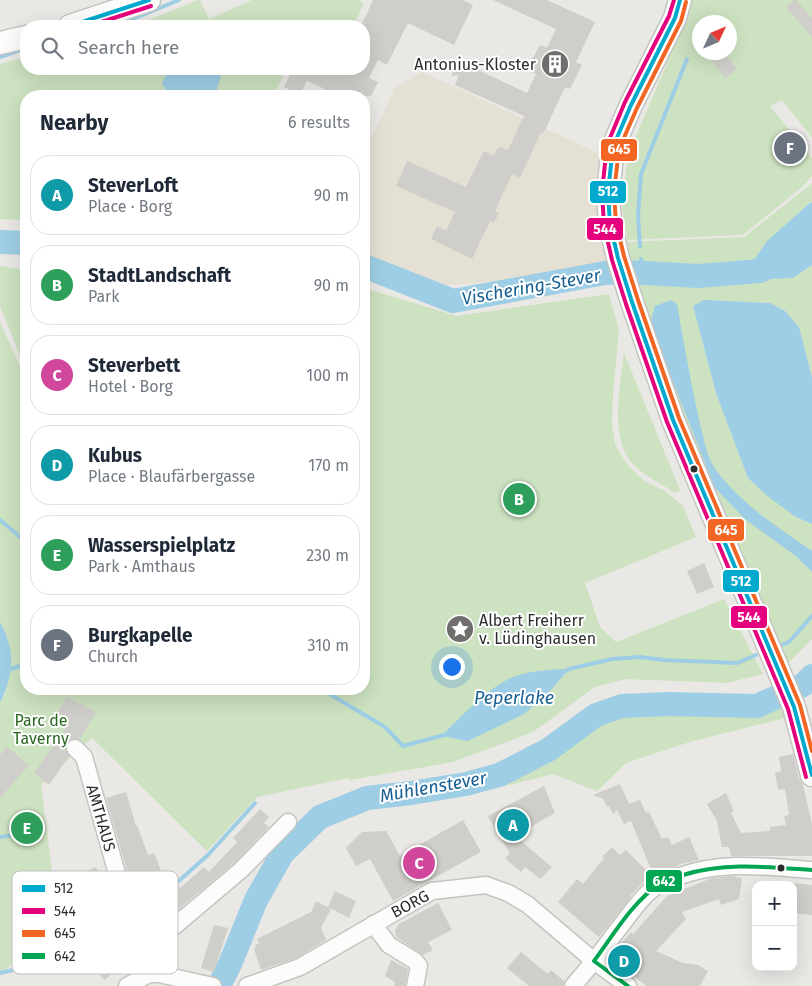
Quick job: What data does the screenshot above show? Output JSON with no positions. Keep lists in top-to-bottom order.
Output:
{
  "streets": {
    "street": ["AMTHAUS", "BORG"]
  },
  "water": ["Vischering-Stever", "Peperlake", "Mühlenstever"],
  "parks": ["Parc de Taverny"],
  "places": {
    "building": ["Antonius-Kloster"],
    "place": ["Albert Freiherr v. Lüdinghausen"]
  },
  "lines": [
    "transit line 512",
    "transit line 544",
    "transit line 645",
    "transit line 642"
  ],
  "legend": [
    "512",
    "544",
    "645",
    "642"
  ],
  "north": "top right",
  "page": {
    "search": "Search here",
    "heading": ["Nearby", "6 results"],
    "pins": [
      "F",
      "B",
      "A",
      "E",
      "C",
      "D"
    ],
    "list": [
      {
        "mark": "A",
        "name": "SteverLoft",
        "note": "Place · Borg",
        "value": "90 m"
      },
      {
        "mark": "B",
        "name": "StadtLandschaft",
        "note": "Park",
        "value": "90 m"
      },
      {
        "mark": "C",
        "name": "Steverbett",
        "note": "Hotel · Borg",
        "value": "100 m"
      },
      {
        "mark": "D",
        "name": "Kubus",
        "note": "Place · Blaufärbergasse",
        "value": "170 m"
      },
      {
        "mark": "E",
        "name": "Wasserspielplatz",
        "note": "Park · Amthaus",
        "value": "230 m"
      },
      {
        "mark": "F",
        "name": "Burgkapelle",
        "note": "Church",
        "value": "310 m"
      }
    ],
    "map_buttons": ["+", "−"]
  }
}
